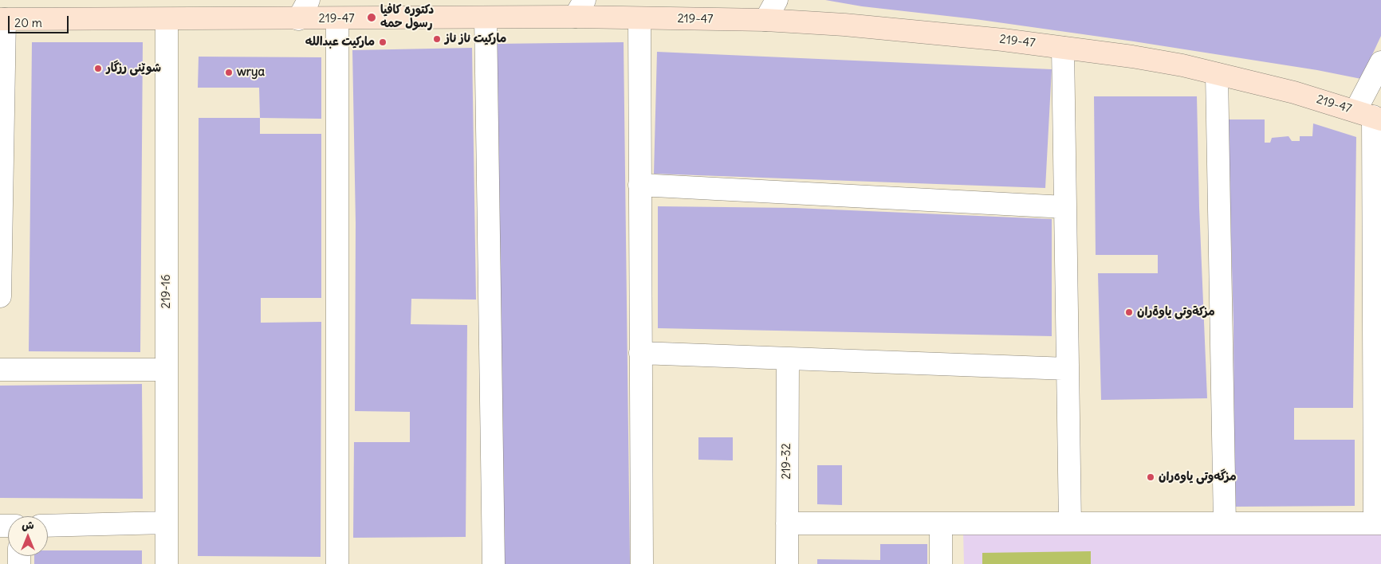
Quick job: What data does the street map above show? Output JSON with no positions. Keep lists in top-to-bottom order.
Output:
{
  "streets": {
    "street": ["219-47", "219-16", "219-32"]
  },
  "crossings": [
    ["219-47", "219-16"]
  ],
  "places": [
    "دکتورە کافیا رسول حمە",
    "ماركيت ناز ناز",
    "ماركيت عبدالله",
    "شوێنی رزگار",
    "wrya",
    "مزكةوتى ياوةران",
    "مزگەوتی یاوەران"
  ],
  "scale_bar": "20 m",
  "north": "top"
}
